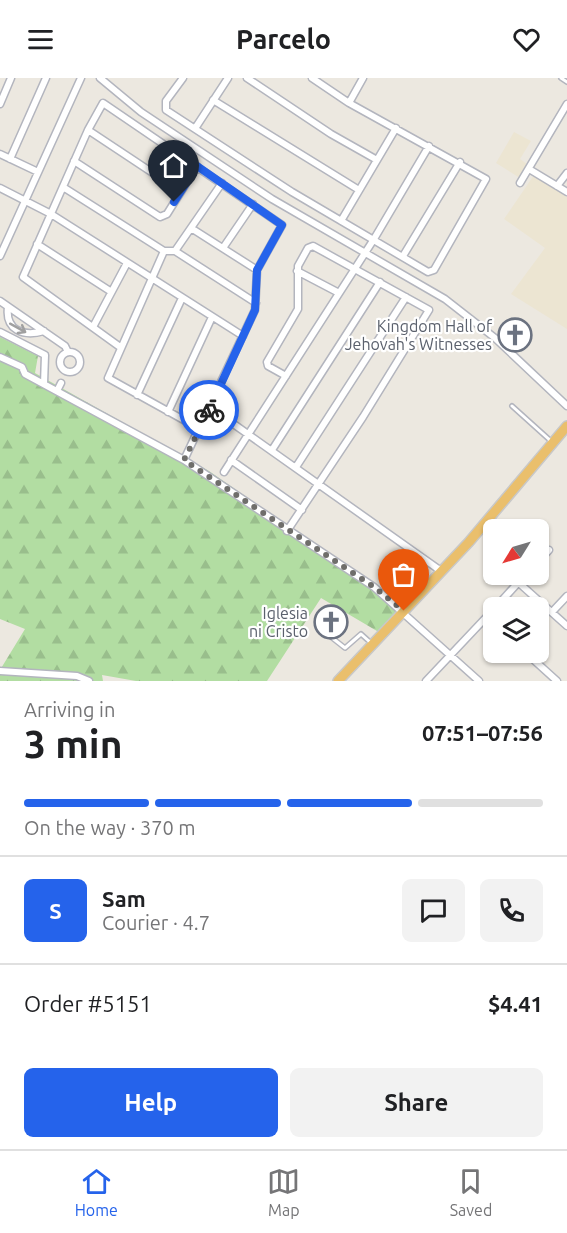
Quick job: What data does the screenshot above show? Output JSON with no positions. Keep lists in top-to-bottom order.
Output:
{
  "places": {
    "church": ["Kingdom Hall of Jehovah's Witnesses", "Iglesia ni Cristo"]
  },
  "north": "bottom left",
  "page": {
    "header": "Parcelo",
    "heading": ["3 min", "Arriving in", "07:51–07:56"],
    "panel": [
      "Sam",
      "Courier · 4.7",
      "Order #5151",
      "$4.41"
    ],
    "bar": "On the way · 370 m",
    "round": "S",
    "buttons": ["Help", "Share"],
    "tabs": ["Home", "Map", "Saved"]
  }
}
